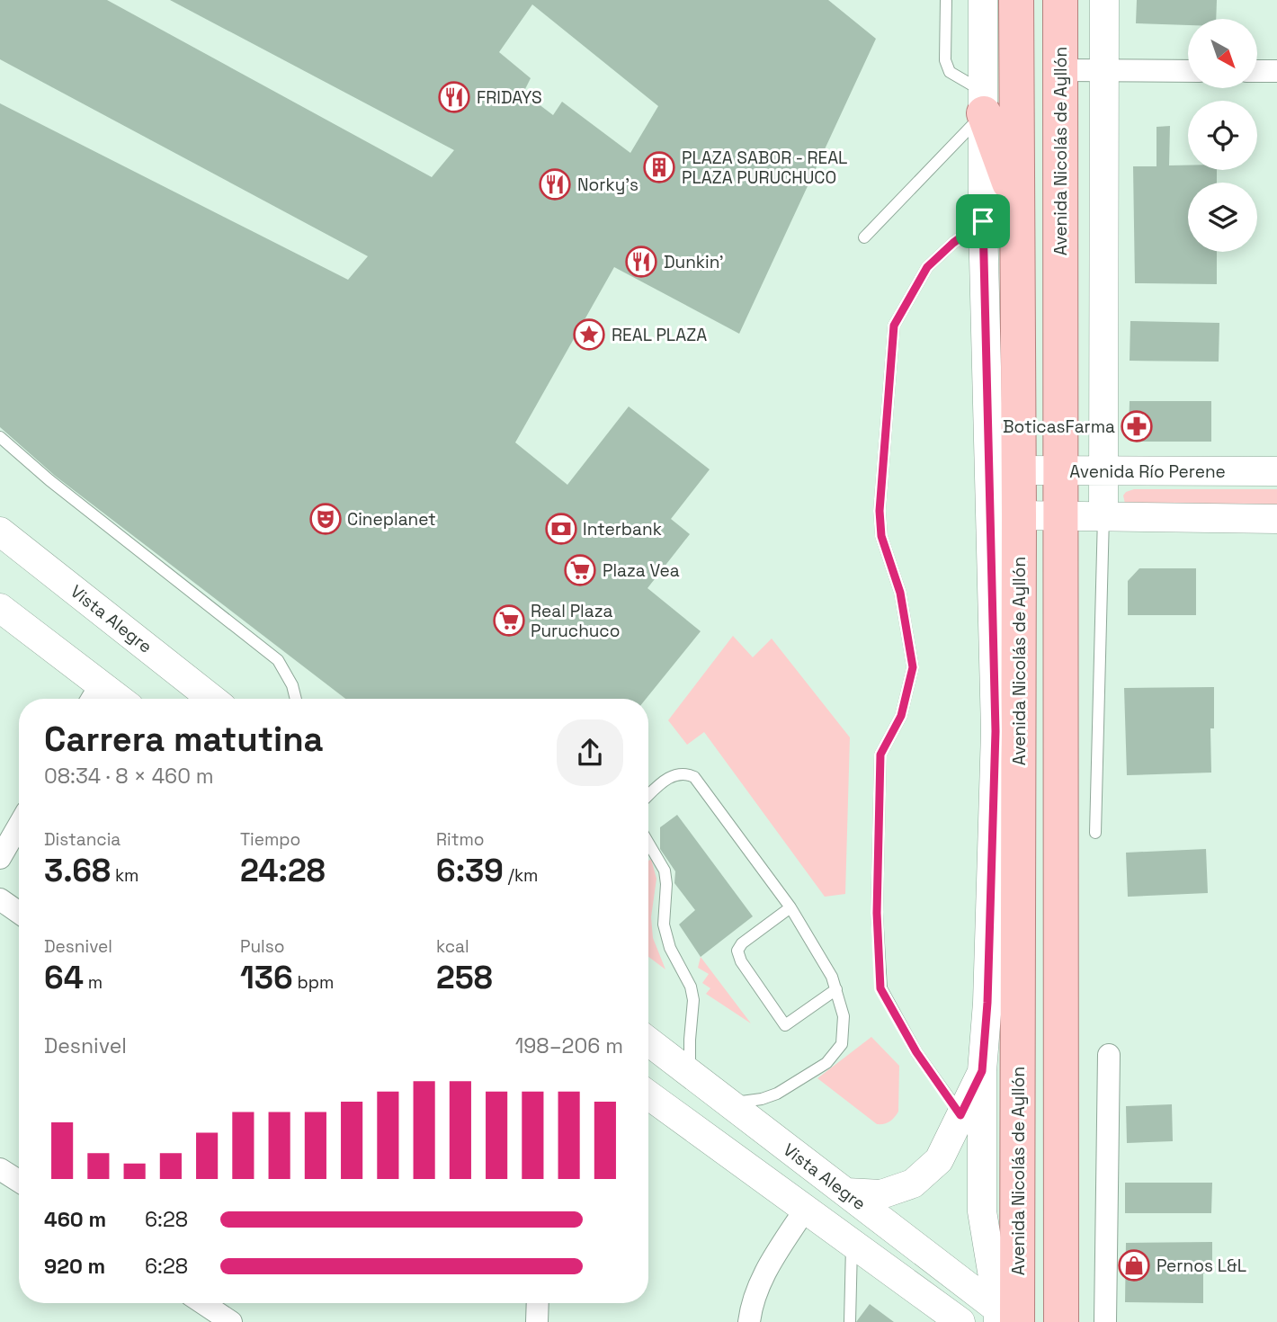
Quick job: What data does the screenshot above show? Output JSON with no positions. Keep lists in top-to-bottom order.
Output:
{
  "streets": {
    "main road": ["Avenida Nicolás de Ayllón"],
    "street": ["Avenida Río Perene", "Vista Alegre"]
  },
  "crossings": [
    ["Avenida Nicolás de Ayllón", "Avenida Río Perene"],
    ["Avenida Nicolás de Ayllón", "Vista Alegre"]
  ],
  "places": {
    "restaurant": ["FRIDAYS", "Norky's", "Dunkin'"],
    "building": ["PLAZA SABOR - REAL PLAZA PURUCHUCO"],
    "place": ["REAL PLAZA"],
    "pharmacy": ["BoticasFarma"],
    "theatre": ["Cineplanet"],
    "bank": ["Interbank"],
    "supermarket": ["Plaza Vea", "Real Plaza Puruchuco"],
    "shop": ["Pernos L&L"]
  },
  "north": "bottom right",
  "page": {
    "heading": ["Carrera matutina", "08:34 · 8 × 460 m"],
    "stats": [
      ["Distancia", "3.68 km"],
      ["Tiempo", "24:28"],
      ["Ritmo", "6:39 /km"],
      ["Desnivel", "64 m"],
      ["Pulso", "136 bpm"],
      ["kcal", "258"]
    ],
    "chart": ["Desnivel", "198–206 m"],
    "list": [
      {
        "name": "460 m",
        "note": "6:28"
      },
      {
        "name": "920 m",
        "note": "6:28"
      }
    ]
  }
}
